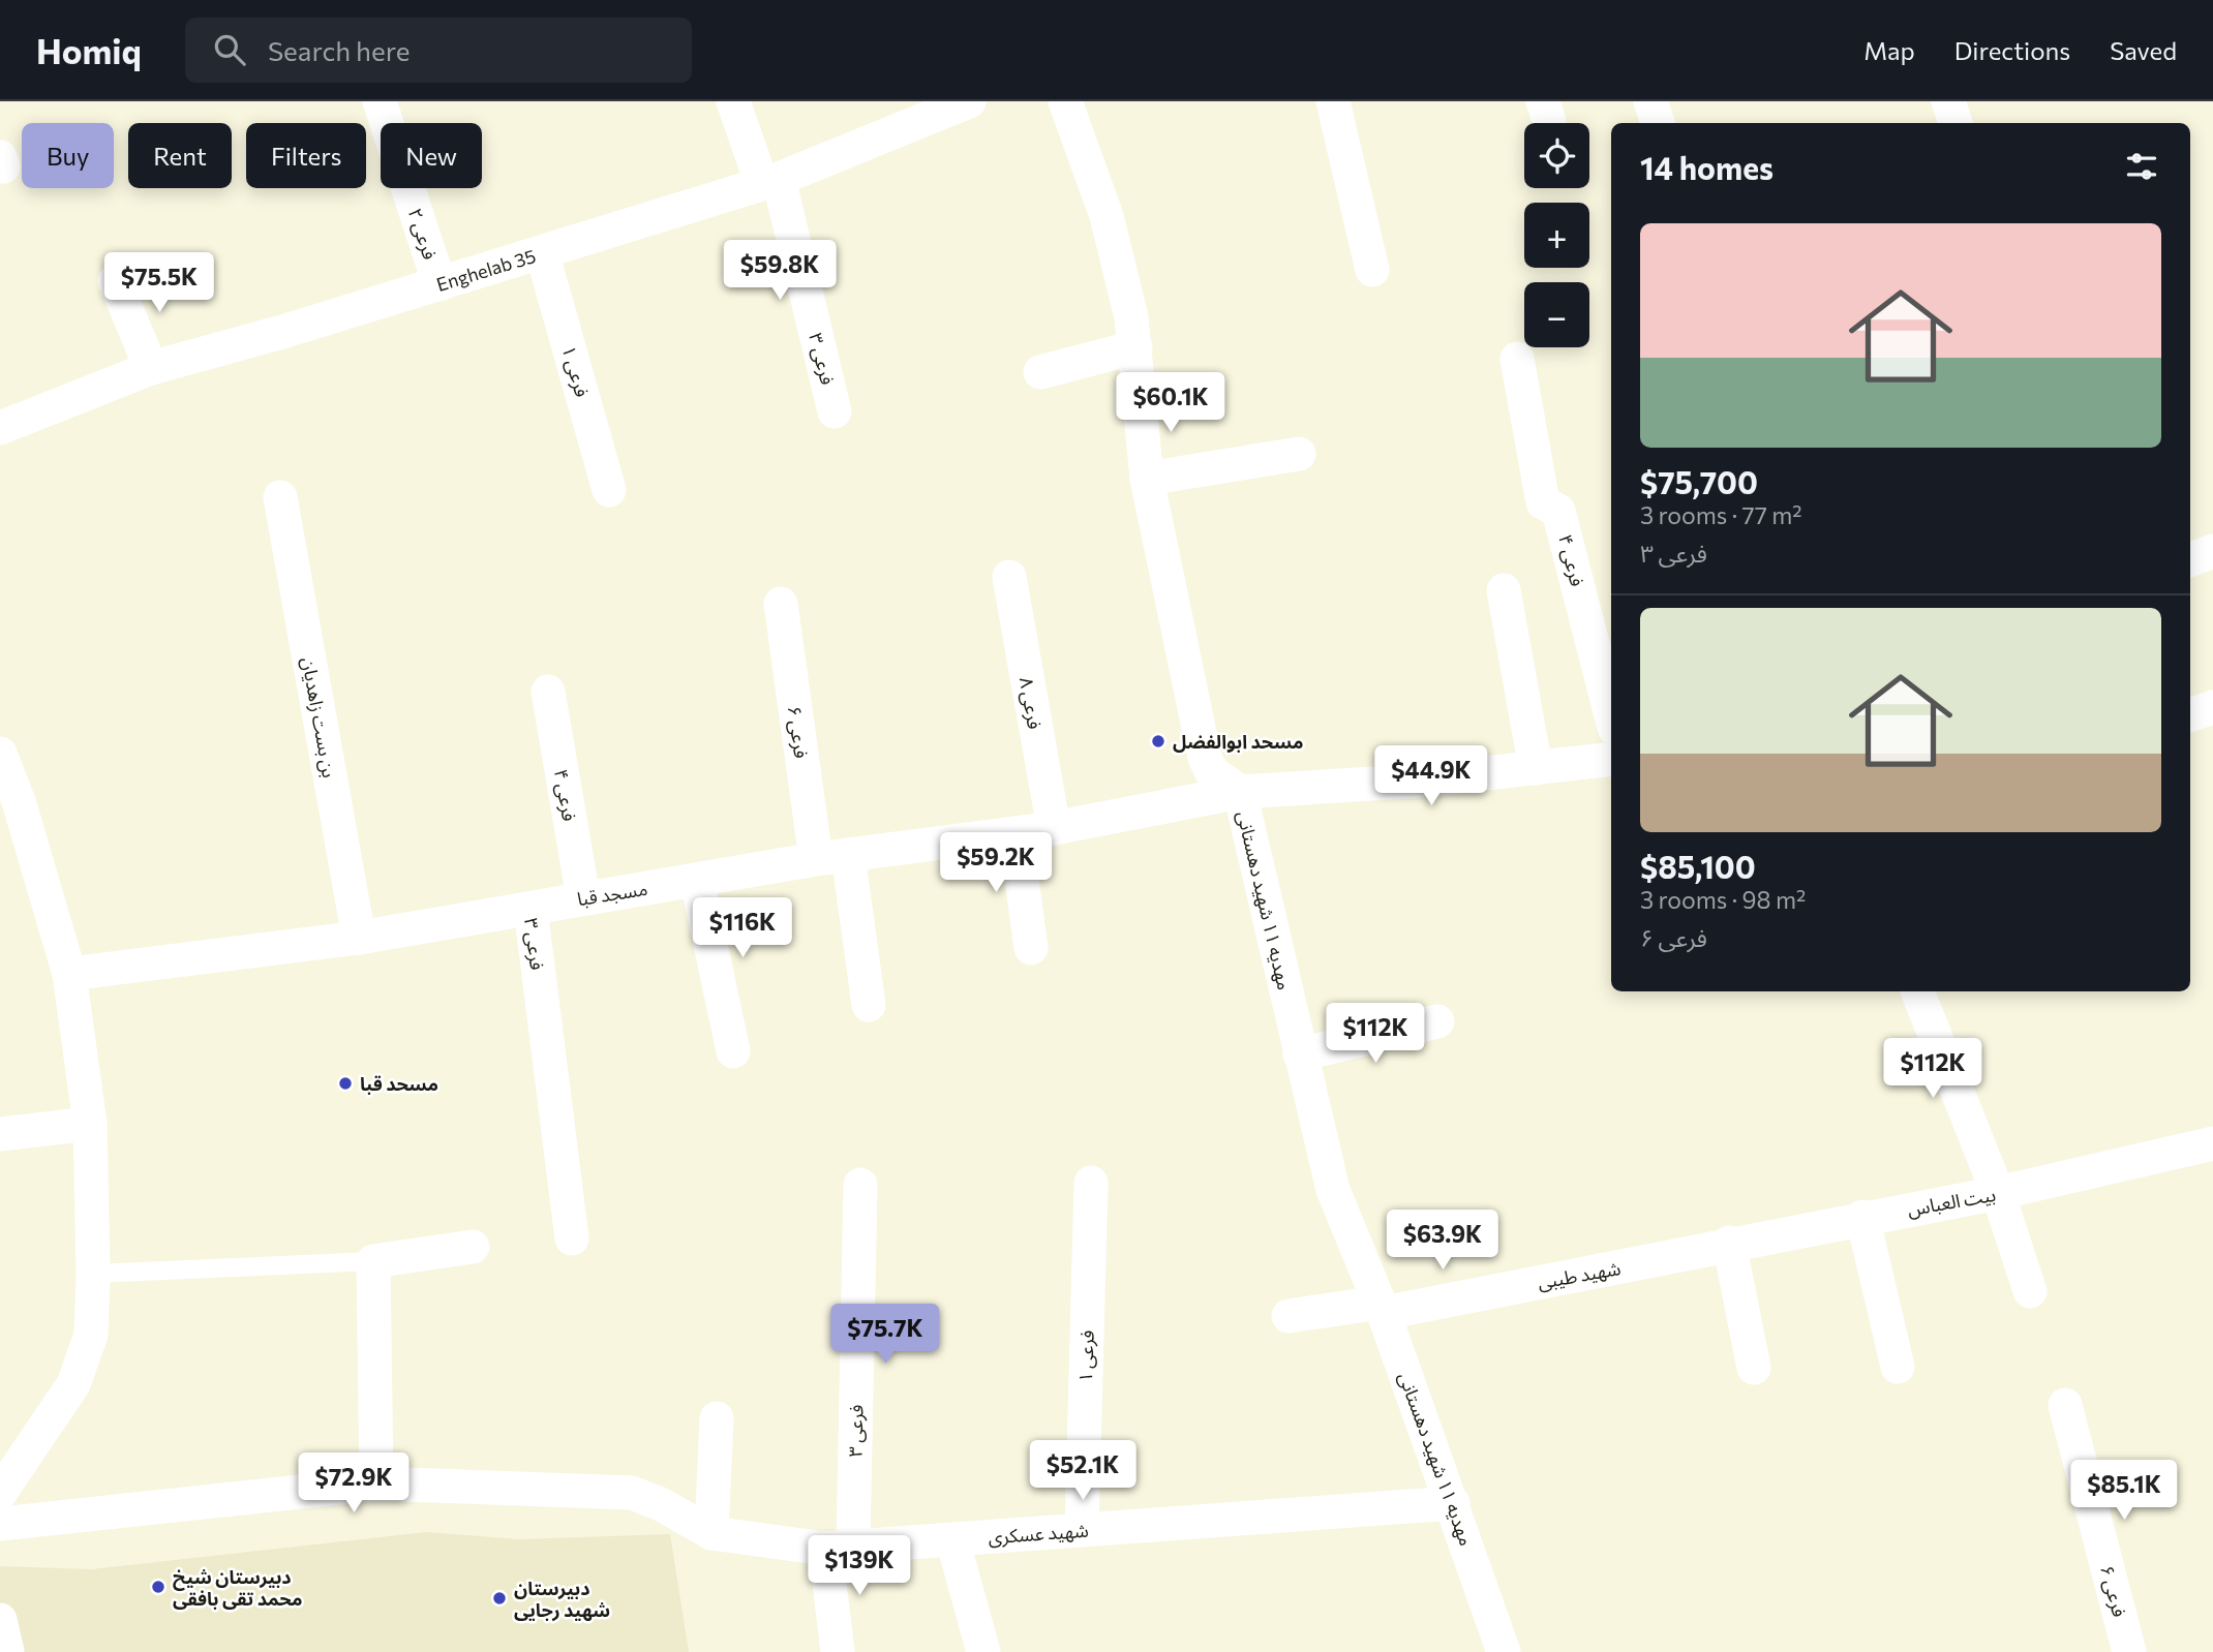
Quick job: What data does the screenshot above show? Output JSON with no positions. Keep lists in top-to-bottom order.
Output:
{
  "streets": {
    "street": [
      "فرعی ۲",
      "Enghelab 35",
      "فرعی ۳",
      "فرعی ۱",
      "فرعی ۴",
      "فرعی ۸",
      "بن بست زاهدیان",
      "فرعی ۶",
      "مسجد قبا",
      "مهدیه ۱۱ شهید دهستانی",
      "بیت العباس",
      "شهید طیبی",
      "شهید عسکری"
    ]
  },
  "crossings": [
    ["فرعی ۲", "Enghelab 35"],
    ["Enghelab 35", "فرعی ۳"],
    ["Enghelab 35", "فرعی ۱"],
    ["فرعی ۳", "مسجد قبا"],
    ["فرعی ۳", "شهید عسکری"],
    ["فرعی ۱", "شهید عسکری"],
    ["فرعی ۴", "مسجد قبا"],
    ["فرعی ۸", "مسجد قبا"],
    ["بن بست زاهدیان", "مسجد قبا"],
    ["فرعی ۶", "مسجد قبا"],
    ["مسجد قبا", "مهدیه ۱۱ شهید دهستانی"],
    ["مهدیه ۱۱ شهید دهستانی", "شهید طیبی"],
    ["مهدیه ۱۱ شهید دهستانی", "شهید عسکری"],
    ["بیت العباس", "شهید طیبی"]
  ],
  "places": [
    "مسحد ابوالفضل",
    "مسحد قبا",
    "دبیرستان شیخ محمد تقی بافقی",
    "دبیرستان شهید رجایی"
  ],
  "page": {
    "header": "Homiq",
    "search": "Search here",
    "nav": ["Map", "Directions", "Saved"],
    "map_buttons": ["+", "−"],
    "chip": [
      "Buy",
      "Rent",
      "Filters",
      "New"
    ],
    "heading": "14 homes",
    "list": [
      {
        "name": "$75,700",
        "note": "3 rooms · 77 m² · فرعی ۳"
      },
      {
        "name": "$85,100",
        "note": "3 rooms · 98 m² · فرعی ۶"
      }
    ],
    "price": [
      "$59.8K",
      "$75.5K",
      "$60.1K",
      "$44.9K",
      "$59.2K",
      "$116K",
      "$112K",
      "$112K",
      "$63.9K",
      "$75.7K",
      "$52.1K",
      "$72.9K",
      "$85.1K",
      "$139K"
    ]
  }
}
